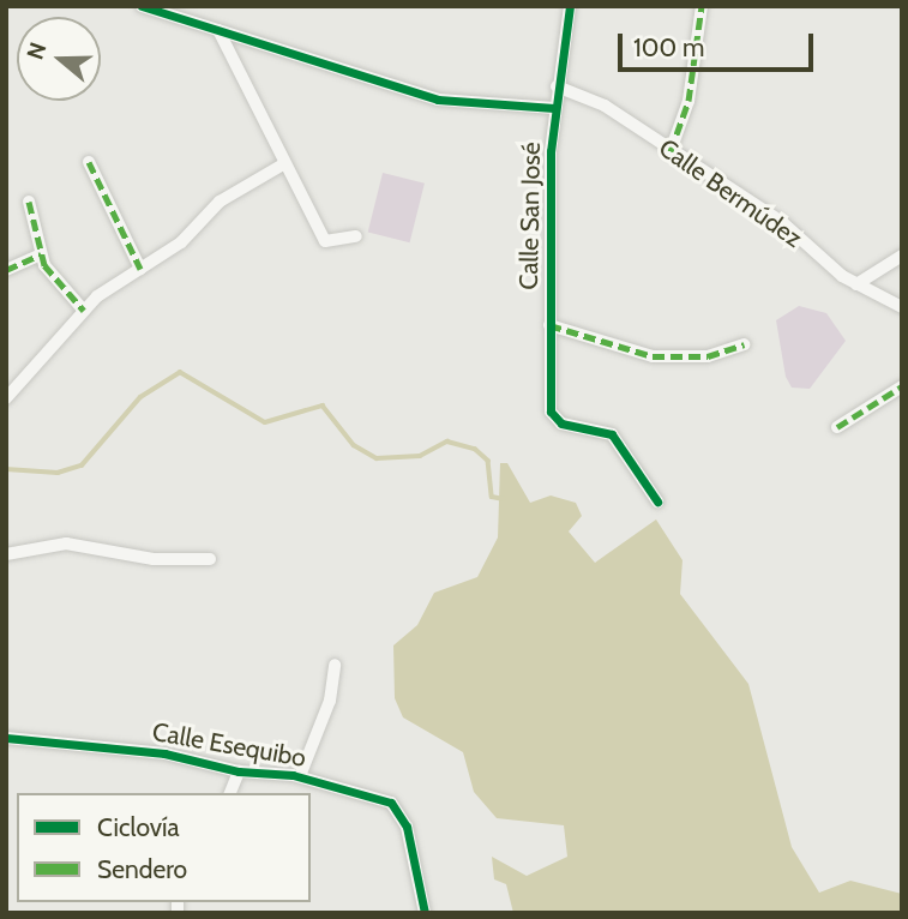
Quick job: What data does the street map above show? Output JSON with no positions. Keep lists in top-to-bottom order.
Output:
{
  "streets": {
    "street": ["Calle Bermúdez", "Calle San José", "Calle Esequibo"]
  },
  "crossings": [
    ["Calle Bermúdez", "Calle San José"]
  ],
  "legend": ["Ciclovía", "Sendero"],
  "scale_bar": "100 m",
  "north": "left"
}
